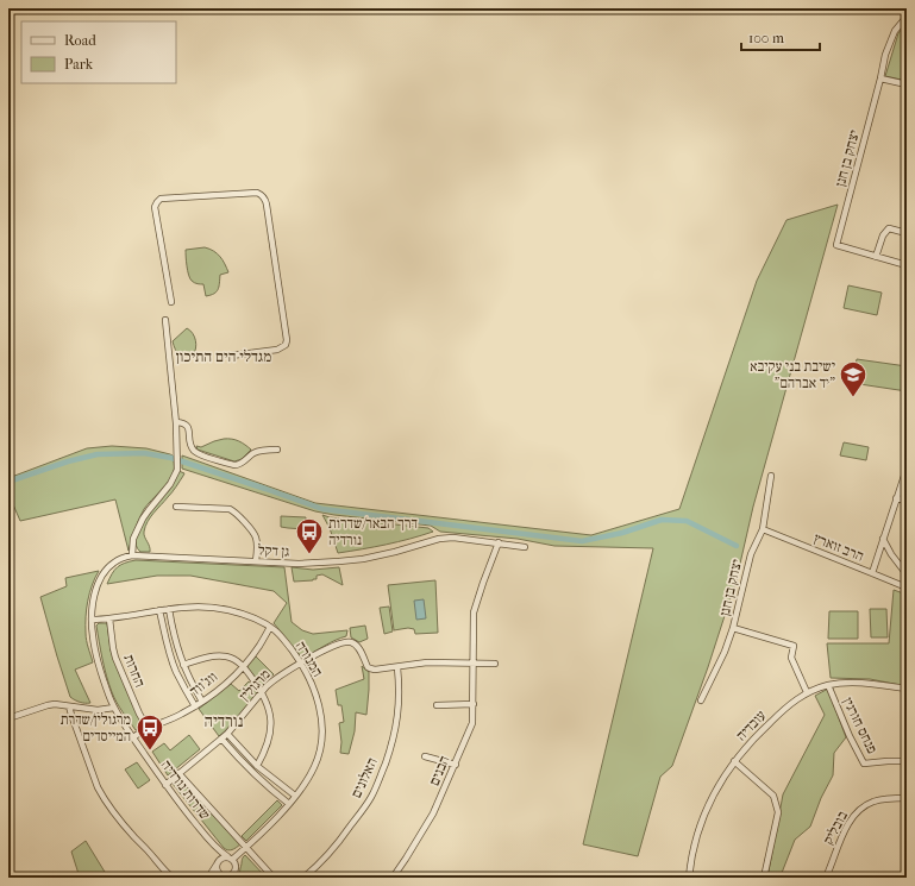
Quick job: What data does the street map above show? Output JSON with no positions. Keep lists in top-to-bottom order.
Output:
{
  "streets": {
    "street": [
      "יצחק בן חנן",
      "הרב זוארץ",
      "גן דקל",
      "המנורה",
      "החרות",
      "ווג'ווד",
      "מרגולין",
      "עובדיה",
      "פנחס חורגין",
      "הבנים",
      "האלונים",
      "שדרות נורדיה",
      "בובליק"
    ]
  },
  "crossings": [
    ["יצחק בן חנן", "הרב זוארץ"],
    ["גן דקל", "הבנים"],
    ["גן דקל", "שדרות נורדיה"],
    ["המנורה", "החרות"],
    ["המנורה", "ווג'ווד"],
    ["המנורה", "מרגולין"],
    ["המנורה", "שדרות נורדיה"],
    ["החרות", "ווג'ווד"],
    ["ווג'ווד", "שדרות נורדיה"],
    ["מרגולין", "שדרות נורדיה"],
    ["עובדיה", "פנחס חורגין"]
  ],
  "districts": ["מגדלי הים התיכון", "נורדיה"],
  "places": {
    "school or university": ["ישיבת בני עקיבא \"יד אברהם\""],
    "bus stop": ["דרך הבאר/שדרות נורדיה", "מרגולין/שדרת המייסדים"]
  },
  "legend": ["Road", "Park"],
  "scale_bar": "100 m"
}
